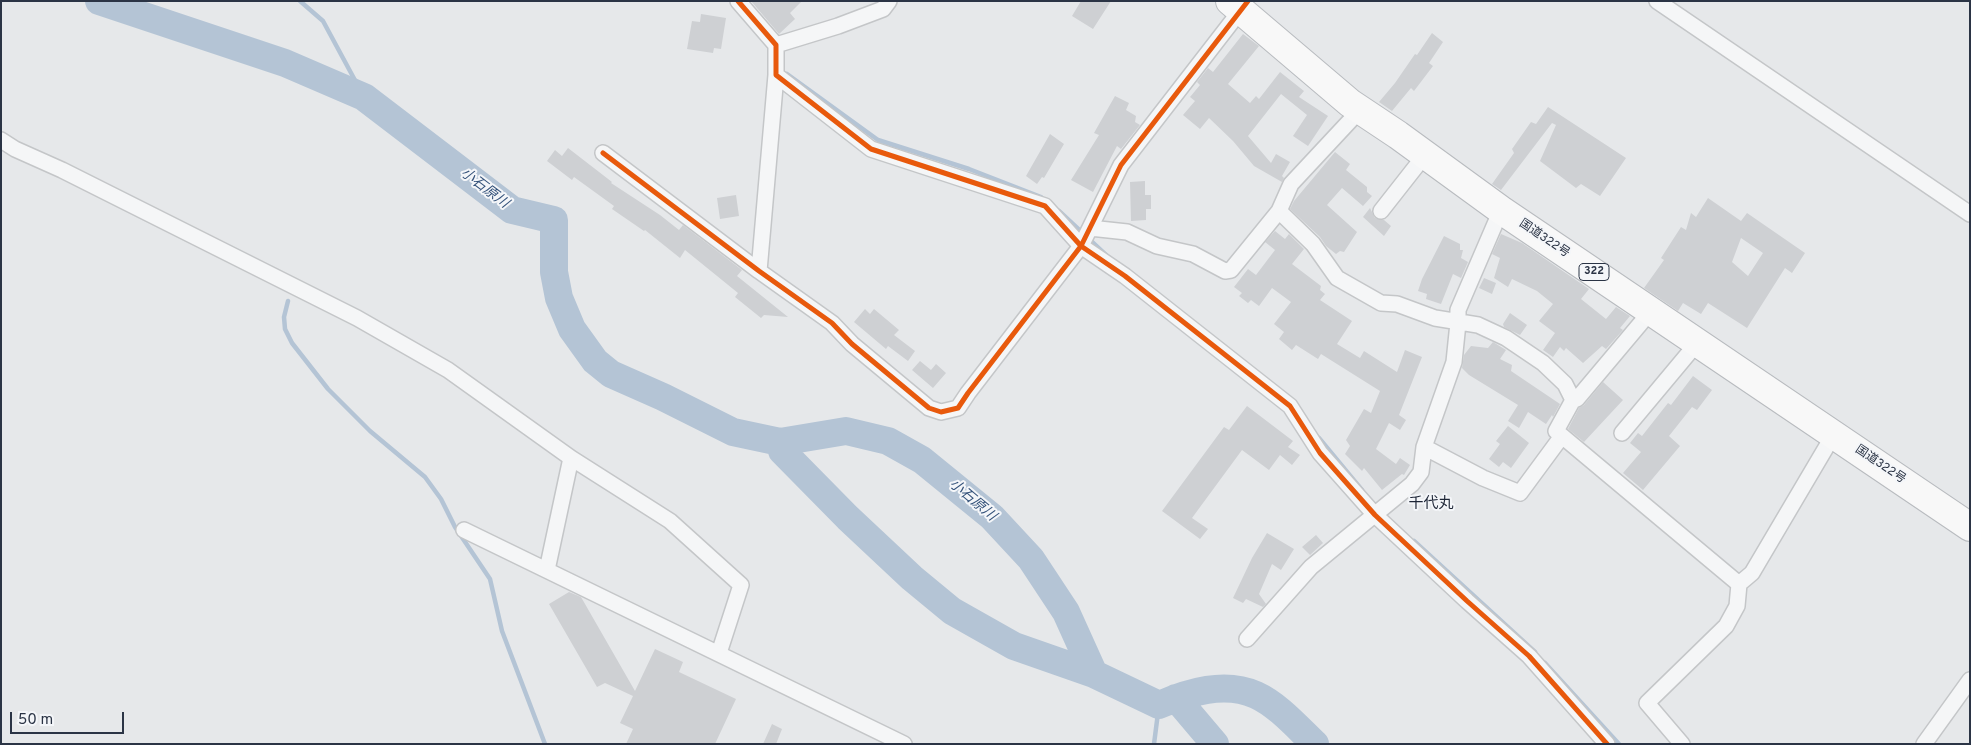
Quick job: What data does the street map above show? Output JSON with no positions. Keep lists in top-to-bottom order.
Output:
{
  "streets": {
    "highway": ["国道322号", "322"]
  },
  "districts": ["千代丸"],
  "water": ["小石原川"],
  "scale_bar": "50 m"
}
